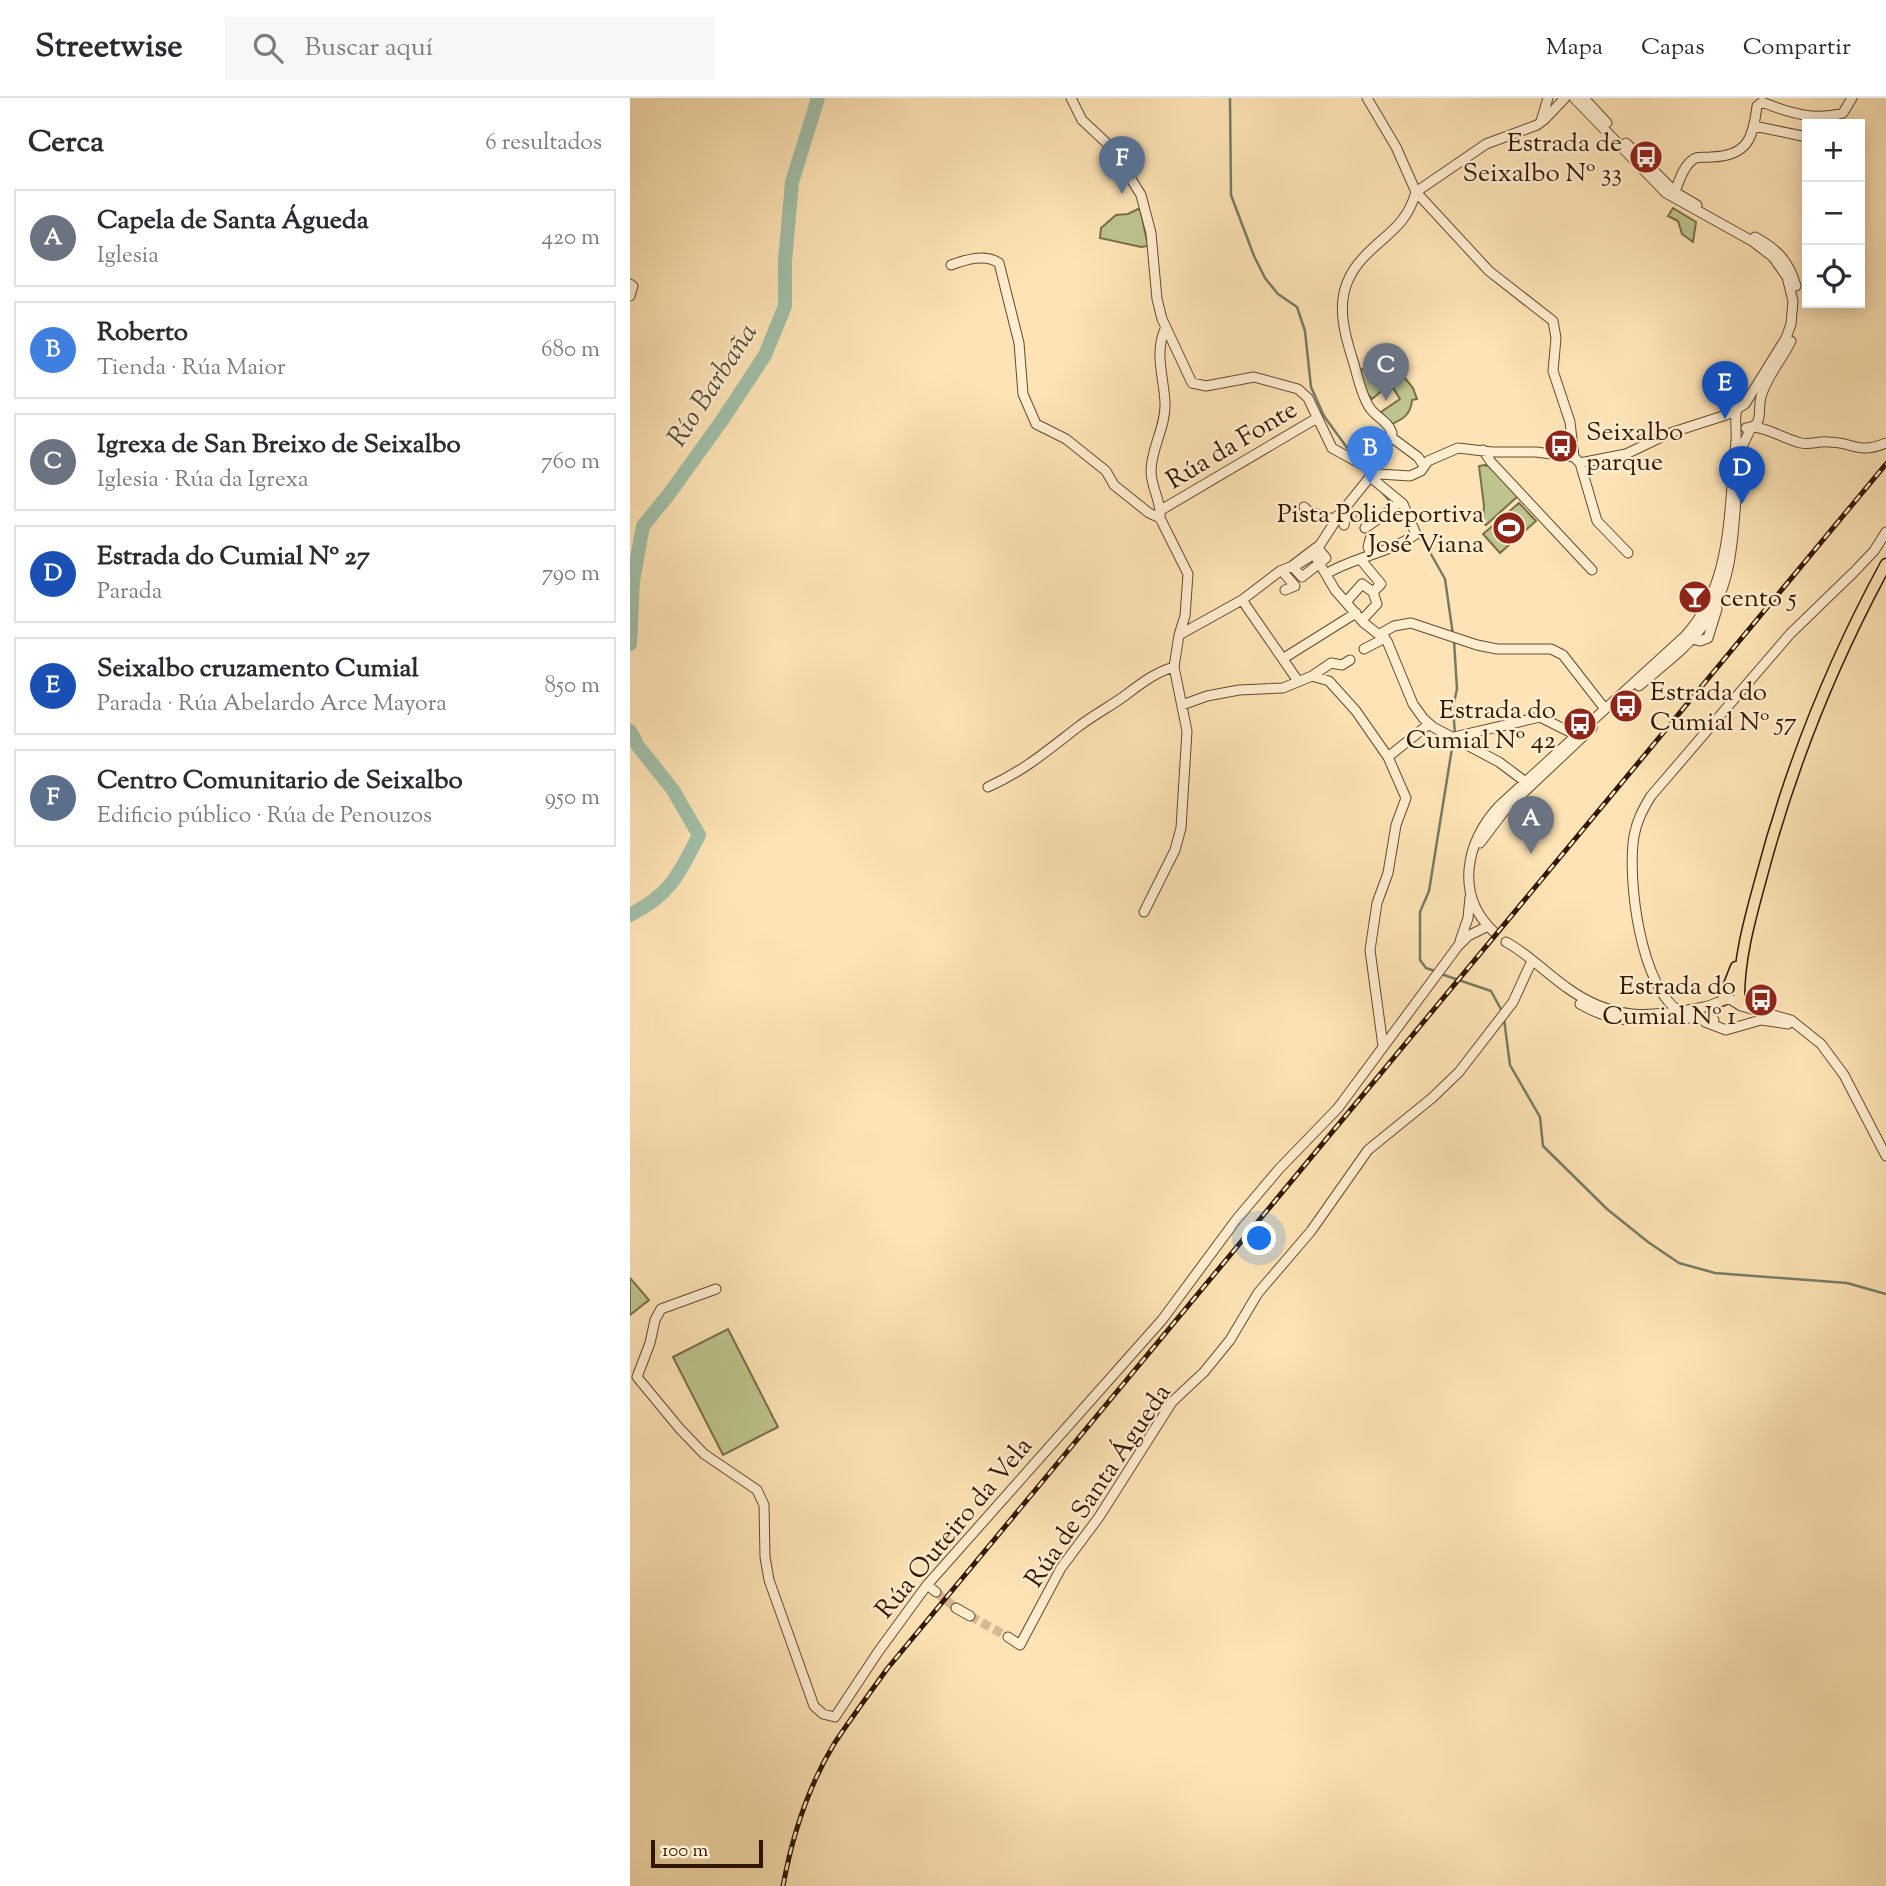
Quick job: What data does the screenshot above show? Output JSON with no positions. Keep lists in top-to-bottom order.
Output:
{
  "streets": {
    "street": ["Rúa da Fonte", "Rúa de Santa Águeda", "Rúa Outeiro da Vela"]
  },
  "water": ["Río Barbaña"],
  "places": {
    "bus stop": [
      "Estrada de Seixalbo Nº 33",
      "Seixalbo parque",
      "Estrada do Cumial Nº 57",
      "Estrada do Cumial Nº 42",
      "Estrada do Cumial Nº 1"
    ],
    "sports": ["Pista Polideportiva José Viana"],
    "bar": ["cento 5"]
  },
  "scale_bar": "100 m",
  "page": {
    "header": "Streetwise",
    "search": "Buscar aquí",
    "nav": ["Mapa", "Capas", "Compartir"],
    "heading": ["Cerca", "6 resultados"],
    "map_buttons": ["+", "−"],
    "pins": [
      "F",
      "C",
      "E",
      "B",
      "D",
      "A"
    ],
    "list": [
      {
        "mark": "A",
        "name": "Capela de Santa Águeda",
        "note": "Iglesia",
        "value": "420 m"
      },
      {
        "mark": "B",
        "name": "Roberto",
        "note": "Tienda · Rúa Maior",
        "value": "680 m"
      },
      {
        "mark": "C",
        "name": "Igrexa de San Breixo de Seixalbo",
        "note": "Iglesia · Rúa da Igrexa",
        "value": "760 m"
      },
      {
        "mark": "D",
        "name": "Estrada do Cumial Nº 27",
        "note": "Parada",
        "value": "790 m"
      },
      {
        "mark": "E",
        "name": "Seixalbo cruzamento Cumial",
        "note": "Parada · Rúa Abelardo Arce Mayora",
        "value": "850 m"
      },
      {
        "mark": "F",
        "name": "Centro Comunitario de Seixalbo",
        "note": "Edificio público · Rúa de Penouzos",
        "value": "950 m"
      }
    ],
    "scale": "100 m"
  }
}
